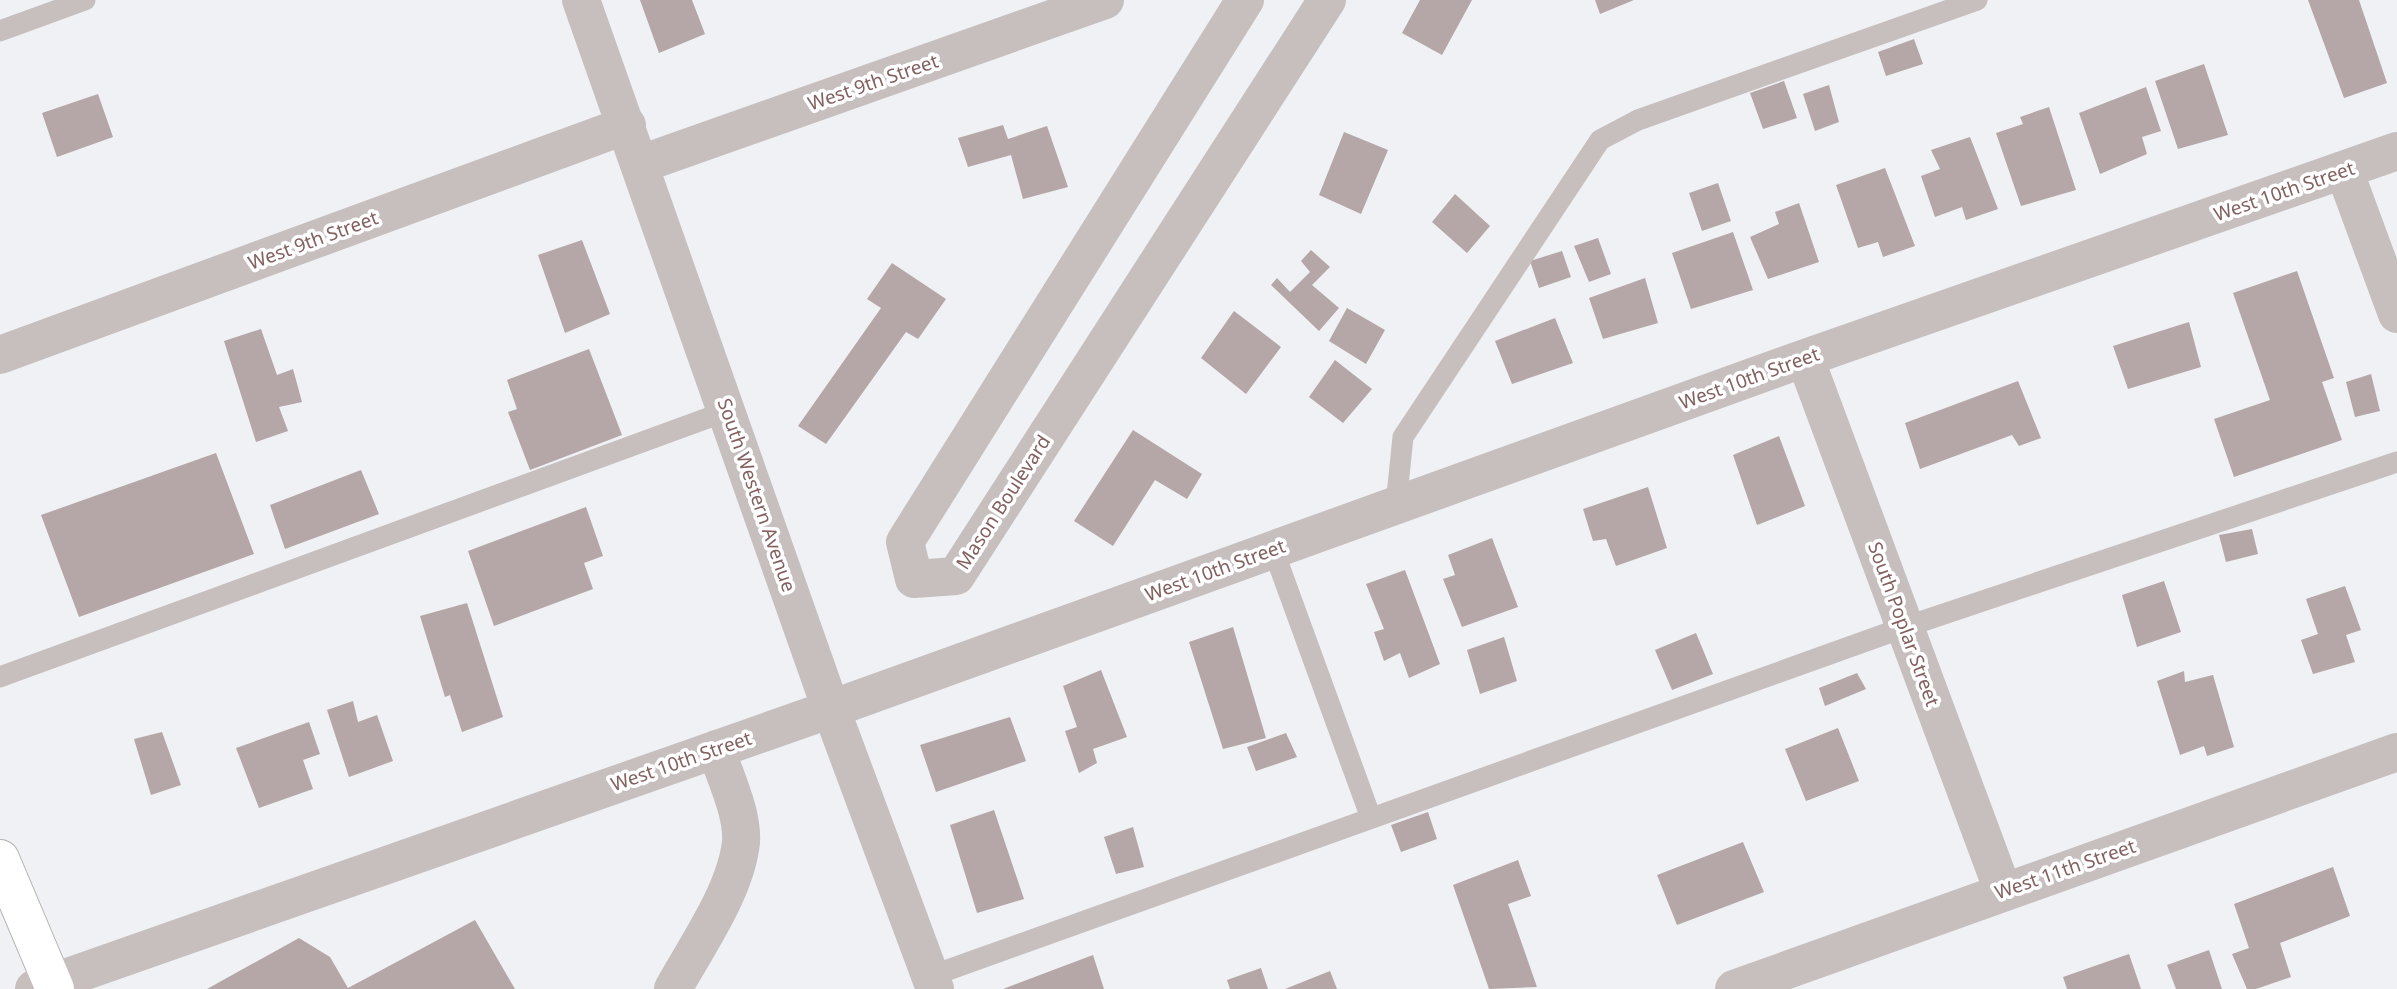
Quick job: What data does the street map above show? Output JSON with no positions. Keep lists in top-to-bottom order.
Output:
{
  "streets": {
    "street": [
      "West 9th Street",
      "West 10th Street",
      "South Western Avenue",
      "Mason Boulevard",
      "South Poplar Street",
      "West 11th Street"
    ]
  },
  "crossings": [
    ["West 9th Street", "South Western Avenue"],
    ["West 10th Street", "South Western Avenue"],
    ["West 10th Street", "South Poplar Street"],
    ["South Poplar Street", "West 11th Street"]
  ]
}
